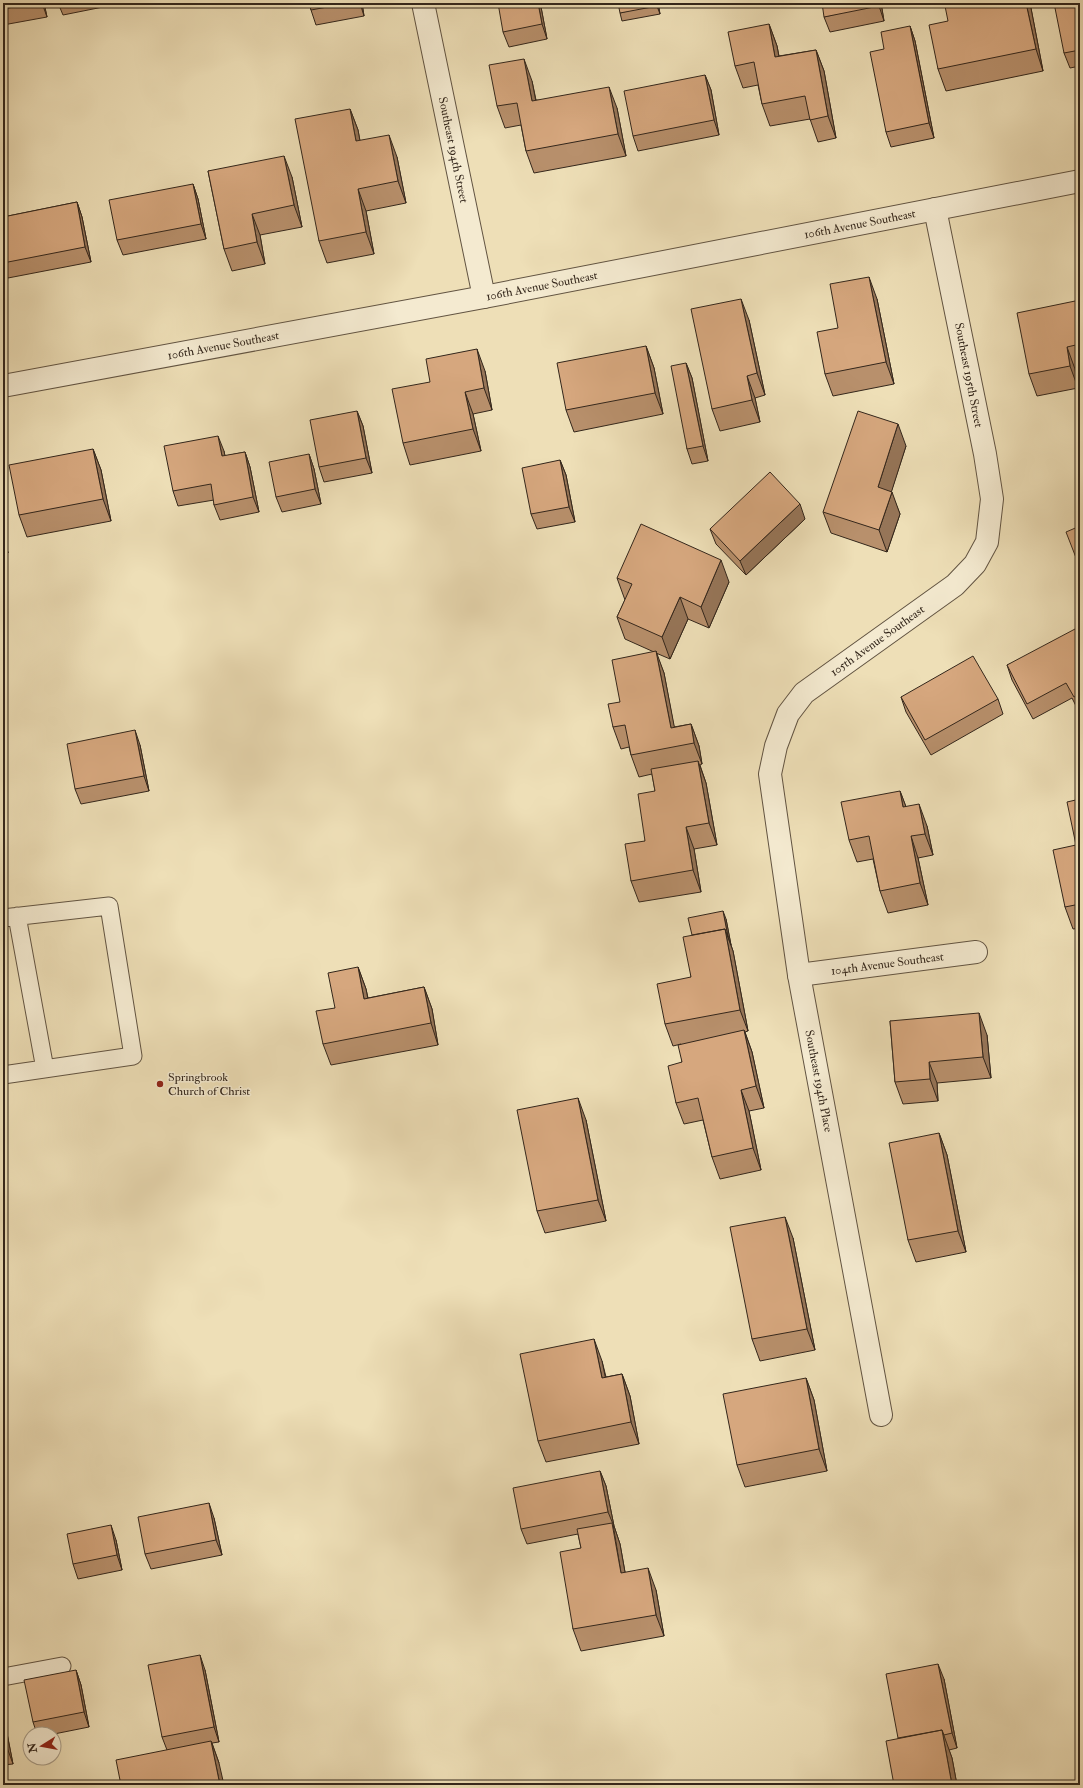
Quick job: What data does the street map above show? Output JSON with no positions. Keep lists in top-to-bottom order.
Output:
{
  "streets": {
    "street": [
      "Southeast 194th Street",
      "106th Avenue Southeast",
      "Southeast 195th Street",
      "105th Avenue Southeast",
      "104th Avenue Southeast",
      "Southeast 194th Place"
    ]
  },
  "crossings": [
    ["Southeast 194th Street", "106th Avenue Southeast"],
    ["106th Avenue Southeast", "Southeast 195th Street"],
    ["Southeast 195th Street", "105th Avenue Southeast"],
    ["105th Avenue Southeast", "Southeast 194th Place"],
    ["104th Avenue Southeast", "Southeast 194th Place"]
  ],
  "places": ["Springbrook Church of Christ"],
  "north": "left"
}
